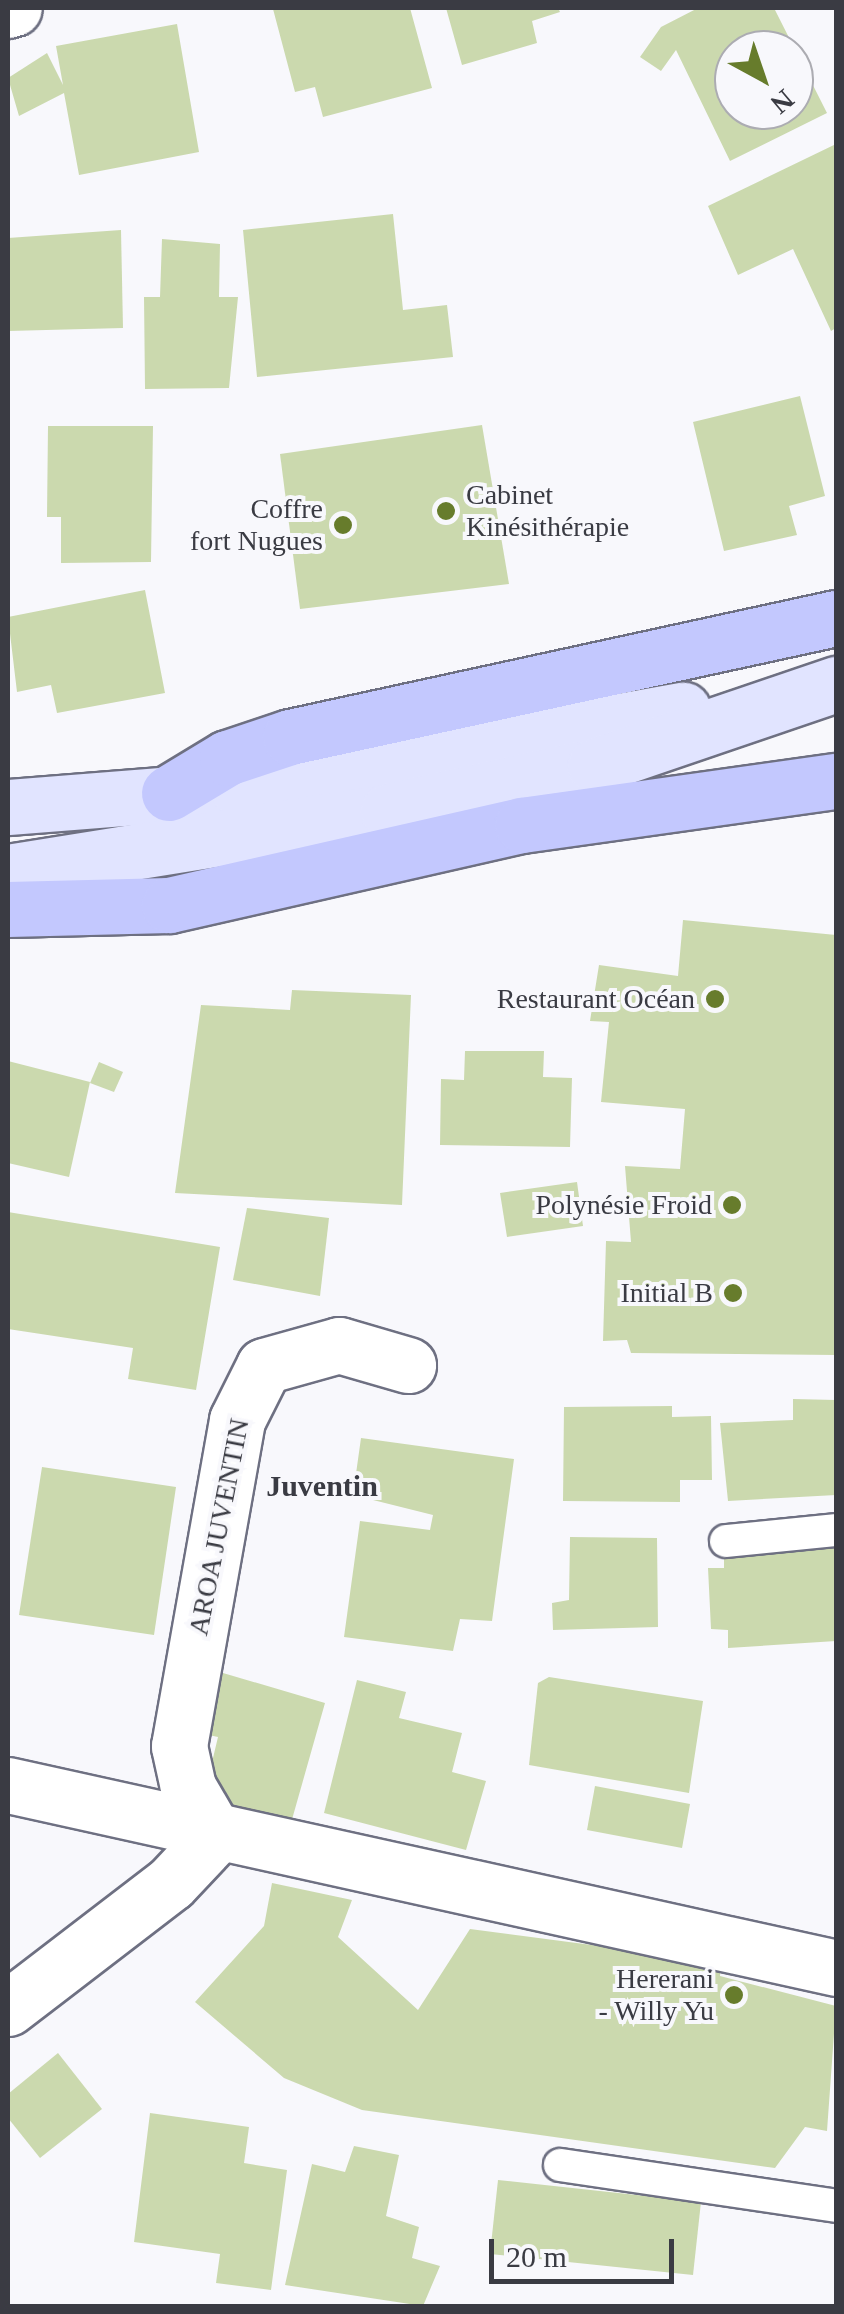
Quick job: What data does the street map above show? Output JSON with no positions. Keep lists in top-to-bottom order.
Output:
{
  "streets": {
    "street": ["AROA JUVENTIN"]
  },
  "districts": ["Juventin"],
  "places": [
    "Cabinet Kinésithérapie",
    "Coffre fort Nugues",
    "Restaurant Océan",
    "Polynésie Froid",
    "Initial B",
    "Hererani - Willy Yu"
  ],
  "scale_bar": "20 m",
  "north": "bottom right"
}
